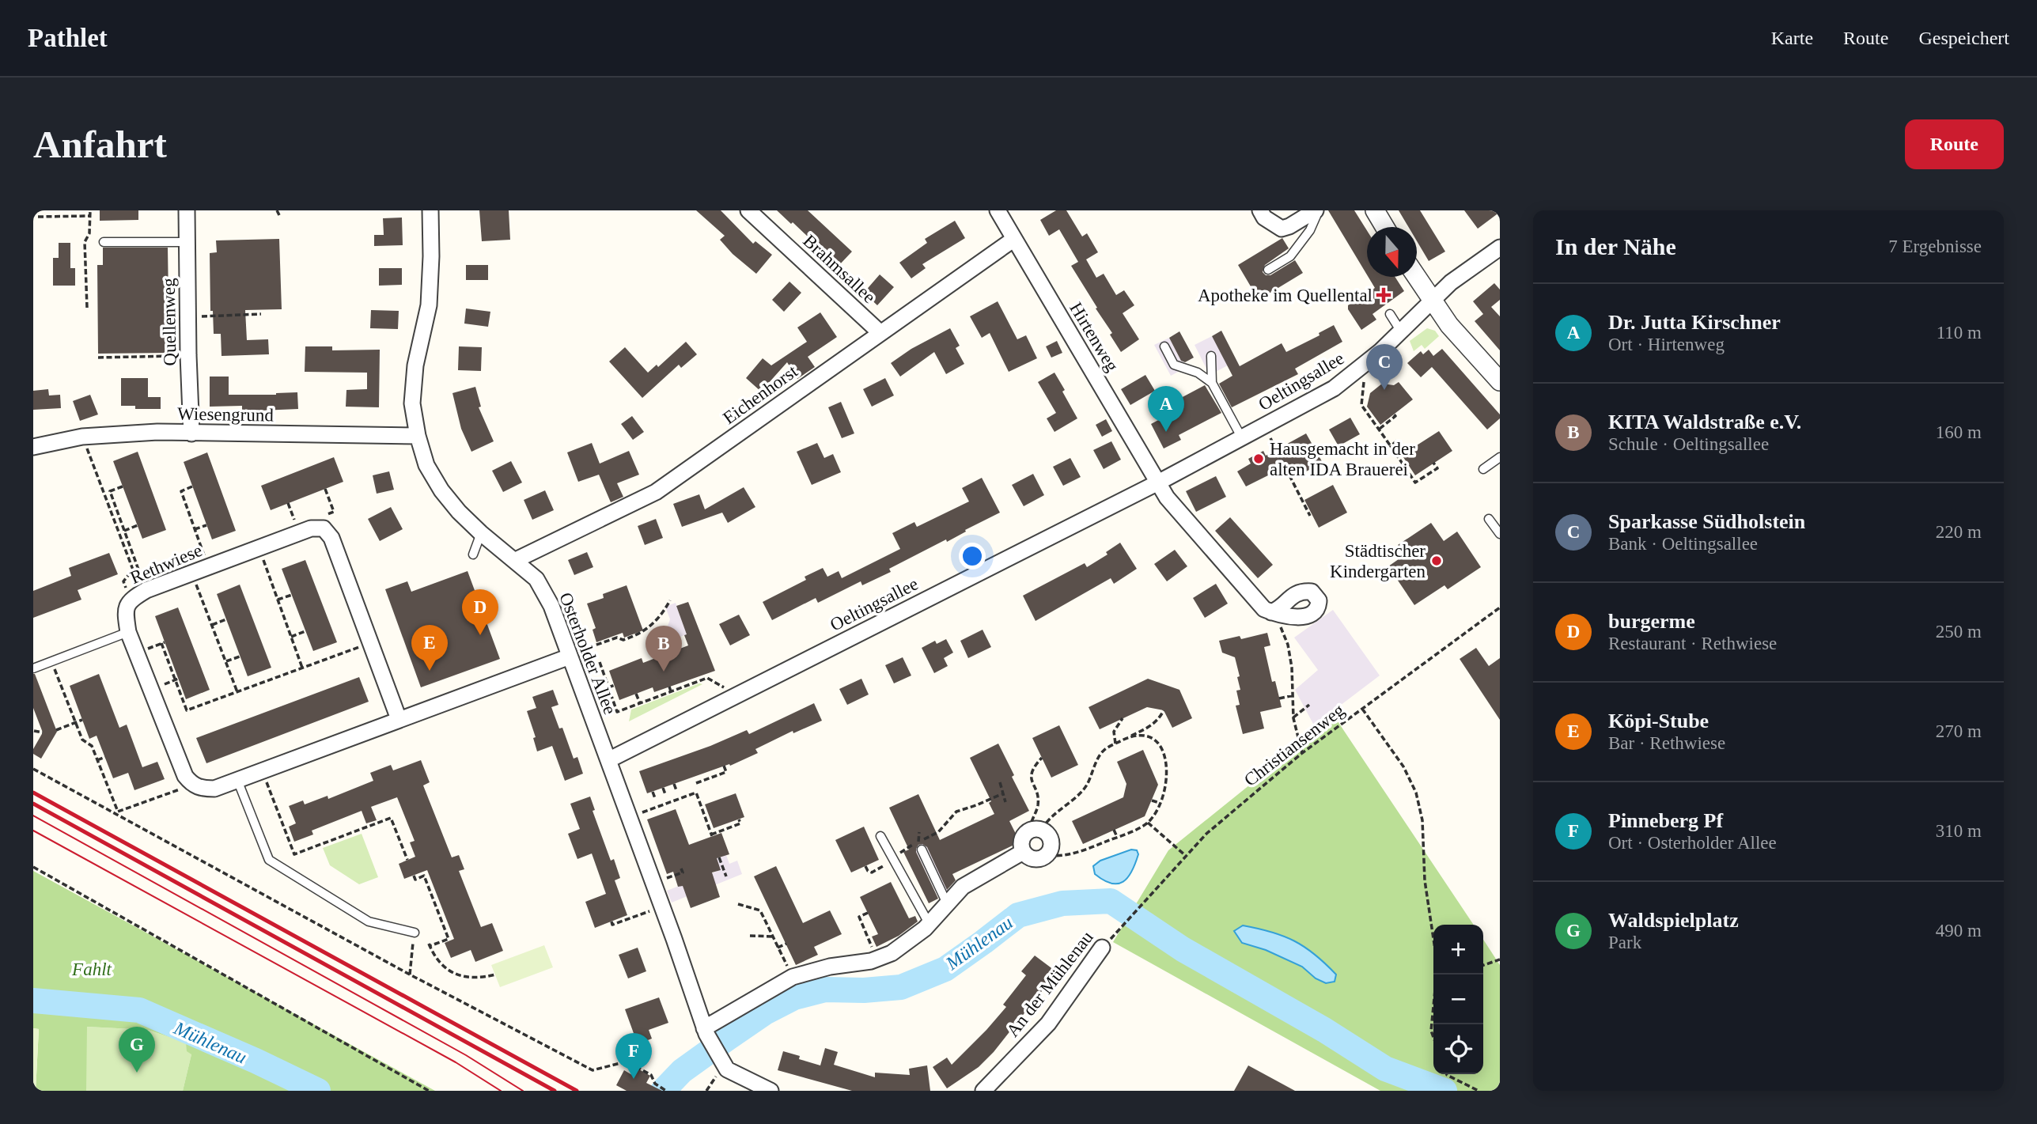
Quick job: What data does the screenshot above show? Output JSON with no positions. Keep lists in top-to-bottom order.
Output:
{
  "streets": {
    "street": [
      "Brahmsallee",
      "Quellenweg",
      "Hirtenweg",
      "Oeltingsallee",
      "Eichenhorst",
      "Wiesengrund",
      "Rethwiese",
      "Osterholder Allee",
      "An der Mühlenau"
    ],
    "path": ["Christiansenweg"]
  },
  "crossings": [
    ["Brahmsallee", "Eichenhorst"],
    ["Quellenweg", "Wiesengrund"],
    ["Hirtenweg", "Oeltingsallee"],
    ["Hirtenweg", "Eichenhorst"],
    ["Oeltingsallee", "Osterholder Allee"],
    ["Eichenhorst", "Osterholder Allee"],
    ["Wiesengrund", "Osterholder Allee"],
    ["Christiansenweg", "An der Mühlenau"]
  ],
  "water": ["Mühlenau"],
  "parks": ["Fahlt"],
  "places": {
    "health": ["Apotheke im Quellental"],
    "other": ["Hausgemacht in der alten IDA Brauerei", "Städtischer Kindergarten"]
  },
  "north": "bottom",
  "page": {
    "header": "Pathlet",
    "nav": ["Karte", "Route", "Gespeichert"],
    "buttons": "Route",
    "title": "Anfahrt",
    "heading": ["In der Nähe", "7 Ergebnisse"],
    "list": [
      {
        "mark": "A",
        "name": "Dr. Jutta Kirschner",
        "note": "Ort · Hirtenweg",
        "value": "110 m"
      },
      {
        "mark": "B",
        "name": "KITA Waldstraße e.V.",
        "note": "Schule · Oeltingsallee",
        "value": "160 m"
      },
      {
        "mark": "C",
        "name": "Sparkasse Südholstein",
        "note": "Bank · Oeltingsallee",
        "value": "220 m"
      },
      {
        "mark": "D",
        "name": "burgerme",
        "note": "Restaurant · Rethwiese",
        "value": "250 m"
      },
      {
        "mark": "E",
        "name": "Köpi-Stube",
        "note": "Bar · Rethwiese",
        "value": "270 m"
      },
      {
        "mark": "F",
        "name": "Pinneberg Pf",
        "note": "Ort · Osterholder Allee",
        "value": "310 m"
      },
      {
        "mark": "G",
        "name": "Waldspielplatz",
        "note": "Park",
        "value": "490 m"
      }
    ],
    "pins": [
      "C",
      "A",
      "D",
      "E",
      "B",
      "G",
      "F"
    ],
    "map_buttons": ["+", "−"]
  }
}
